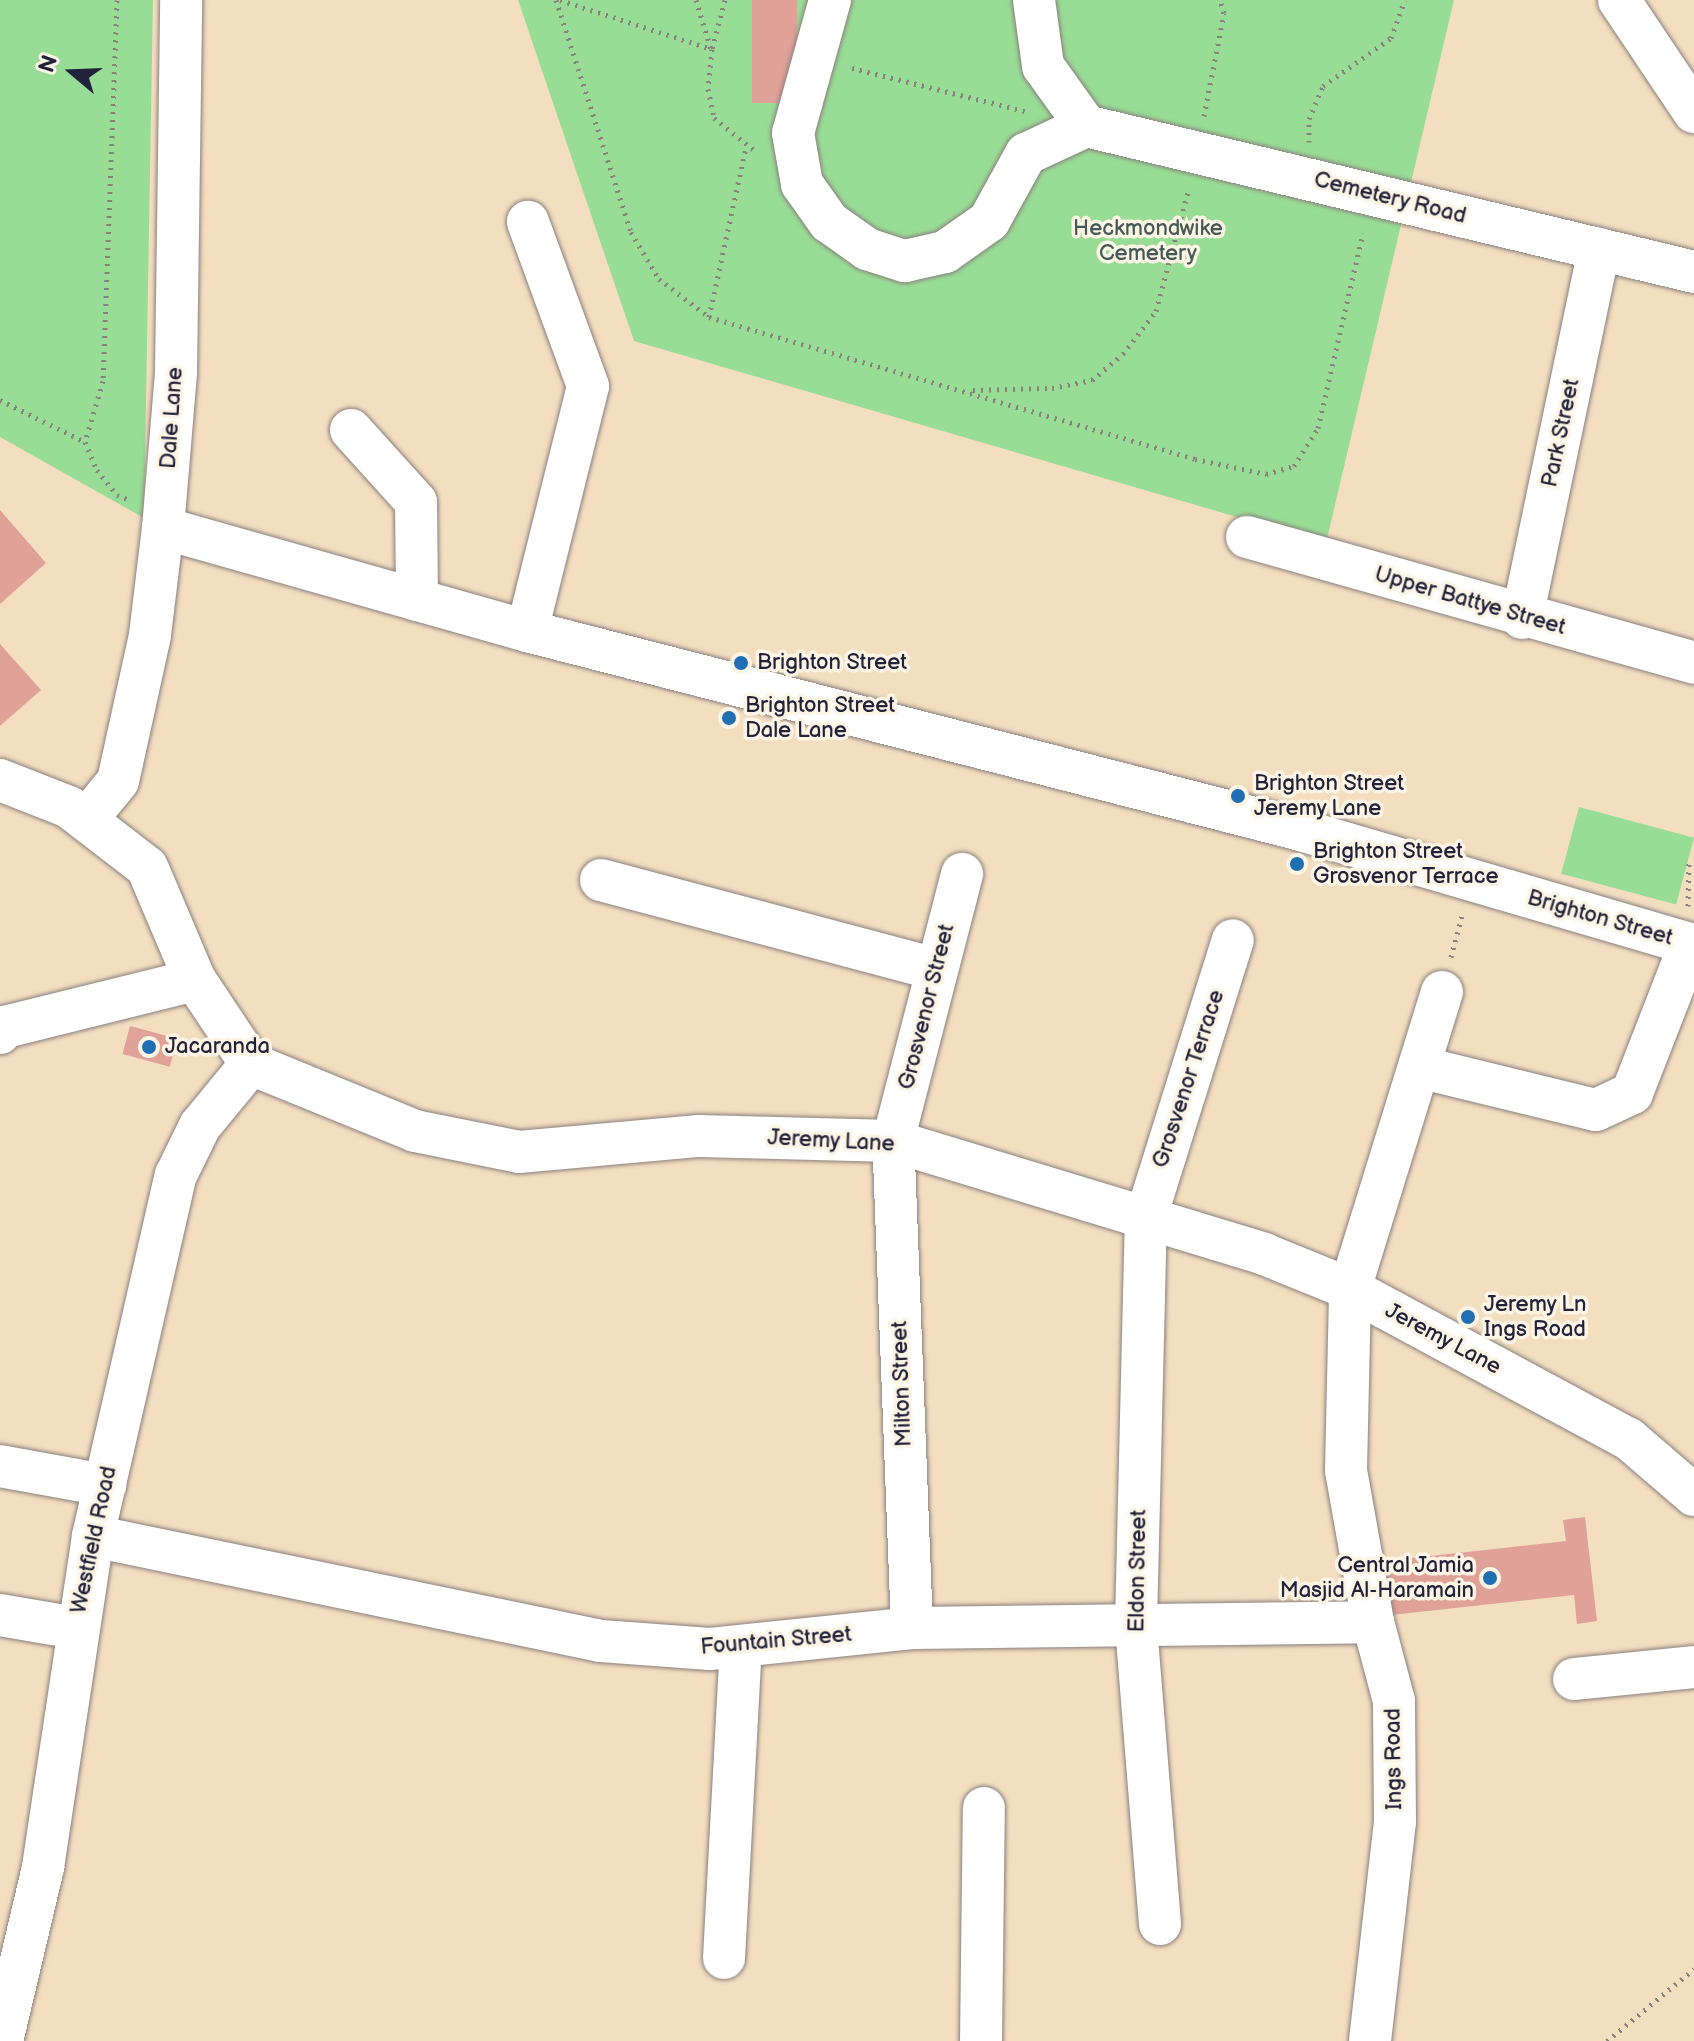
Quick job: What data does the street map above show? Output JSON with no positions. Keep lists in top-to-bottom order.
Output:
{
  "streets": {
    "street": [
      "Cemetery Road",
      "Dale Lane",
      "Park Street",
      "Upper Battye Street",
      "Brighton Street",
      "Grosvenor Street",
      "Grosvenor Terrace",
      "Jeremy Lane",
      "Milton Street",
      "Westfield Road",
      "Eldon Street",
      "Fountain Street",
      "Ings Road"
    ]
  },
  "crossings": [
    ["Cemetery Road", "Park Street"],
    ["Dale Lane", "Brighton Street"],
    ["Park Street", "Upper Battye Street"],
    ["Grosvenor Street", "Jeremy Lane"],
    ["Grosvenor Street", "Milton Street"],
    ["Grosvenor Terrace", "Jeremy Lane"],
    ["Grosvenor Terrace", "Eldon Street"],
    ["Jeremy Lane", "Milton Street"],
    ["Jeremy Lane", "Westfield Road"],
    ["Jeremy Lane", "Eldon Street"],
    ["Jeremy Lane", "Ings Road"],
    ["Milton Street", "Fountain Street"],
    ["Westfield Road", "Fountain Street"],
    ["Eldon Street", "Fountain Street"],
    ["Fountain Street", "Ings Road"]
  ],
  "parks": ["Heckmondwike Cemetery"],
  "places": [
    "Brighton Street",
    "Brighton Street Dale Lane",
    "Brighton Street Jeremy Lane",
    "Brighton Street Grosvenor Terrace",
    "Jacaranda",
    "Jeremy Ln Ings Road",
    "Central Jamia Masjid Al-Haramain"
  ],
  "north": "left"
}
